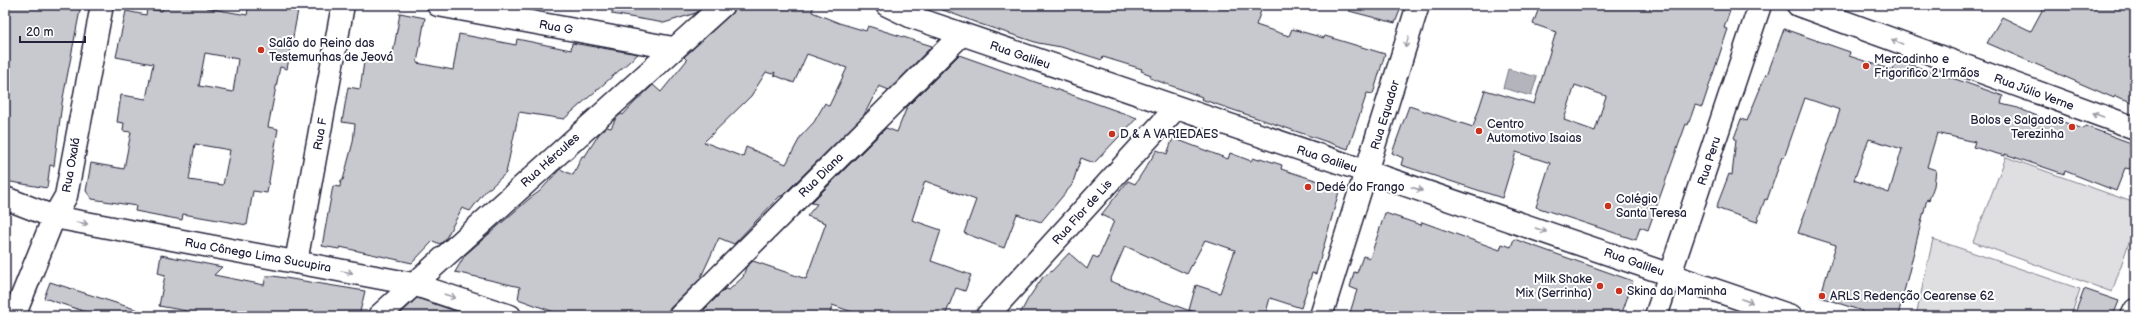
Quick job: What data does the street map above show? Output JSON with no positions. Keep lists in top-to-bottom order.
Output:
{
  "streets": {
    "street": [
      "Rua G",
      "Rua Galileu",
      "Rua Júlio Verne",
      "Rua Equador",
      "Rua F",
      "Rua Hércules",
      "Rua Peru",
      "Rua Oxalá",
      "Rua Diana",
      "Rua Flor de Lis",
      "Rua Cônego Lima Sucupira"
    ]
  },
  "crossings": [
    ["Rua G", "Rua Hércules"],
    ["Rua Galileu", "Rua Equador"],
    ["Rua Galileu", "Rua Peru"],
    ["Rua Galileu", "Rua Diana"],
    ["Rua Galileu", "Rua Flor de Lis"],
    ["Rua F", "Rua Cônego Lima Sucupira"],
    ["Rua Hércules", "Rua Cônego Lima Sucupira"],
    ["Rua Oxalá", "Rua Cônego Lima Sucupira"]
  ],
  "one_way": [
    "Rua Galileu",
    "Rua Júlio Verne",
    "Rua Equador",
    "Rua Cônego Lima Sucupira"
  ],
  "places": [
    "Salão do Reino das Testemunhas de Jeová",
    "Mercadinho e Frigorifico 2 Irmãos",
    "Bolos e Salgados Terezinha",
    "Centro Automotivo Isaias",
    "D & A VARIEDAES",
    "Dedé do Frango",
    "Colégio Santa Teresa",
    "Milk Shake Mix (Serrinha)",
    "Skina da Maminha",
    "ARLS Redenção Cearense 62"
  ],
  "scale_bar": "20 m"
}
